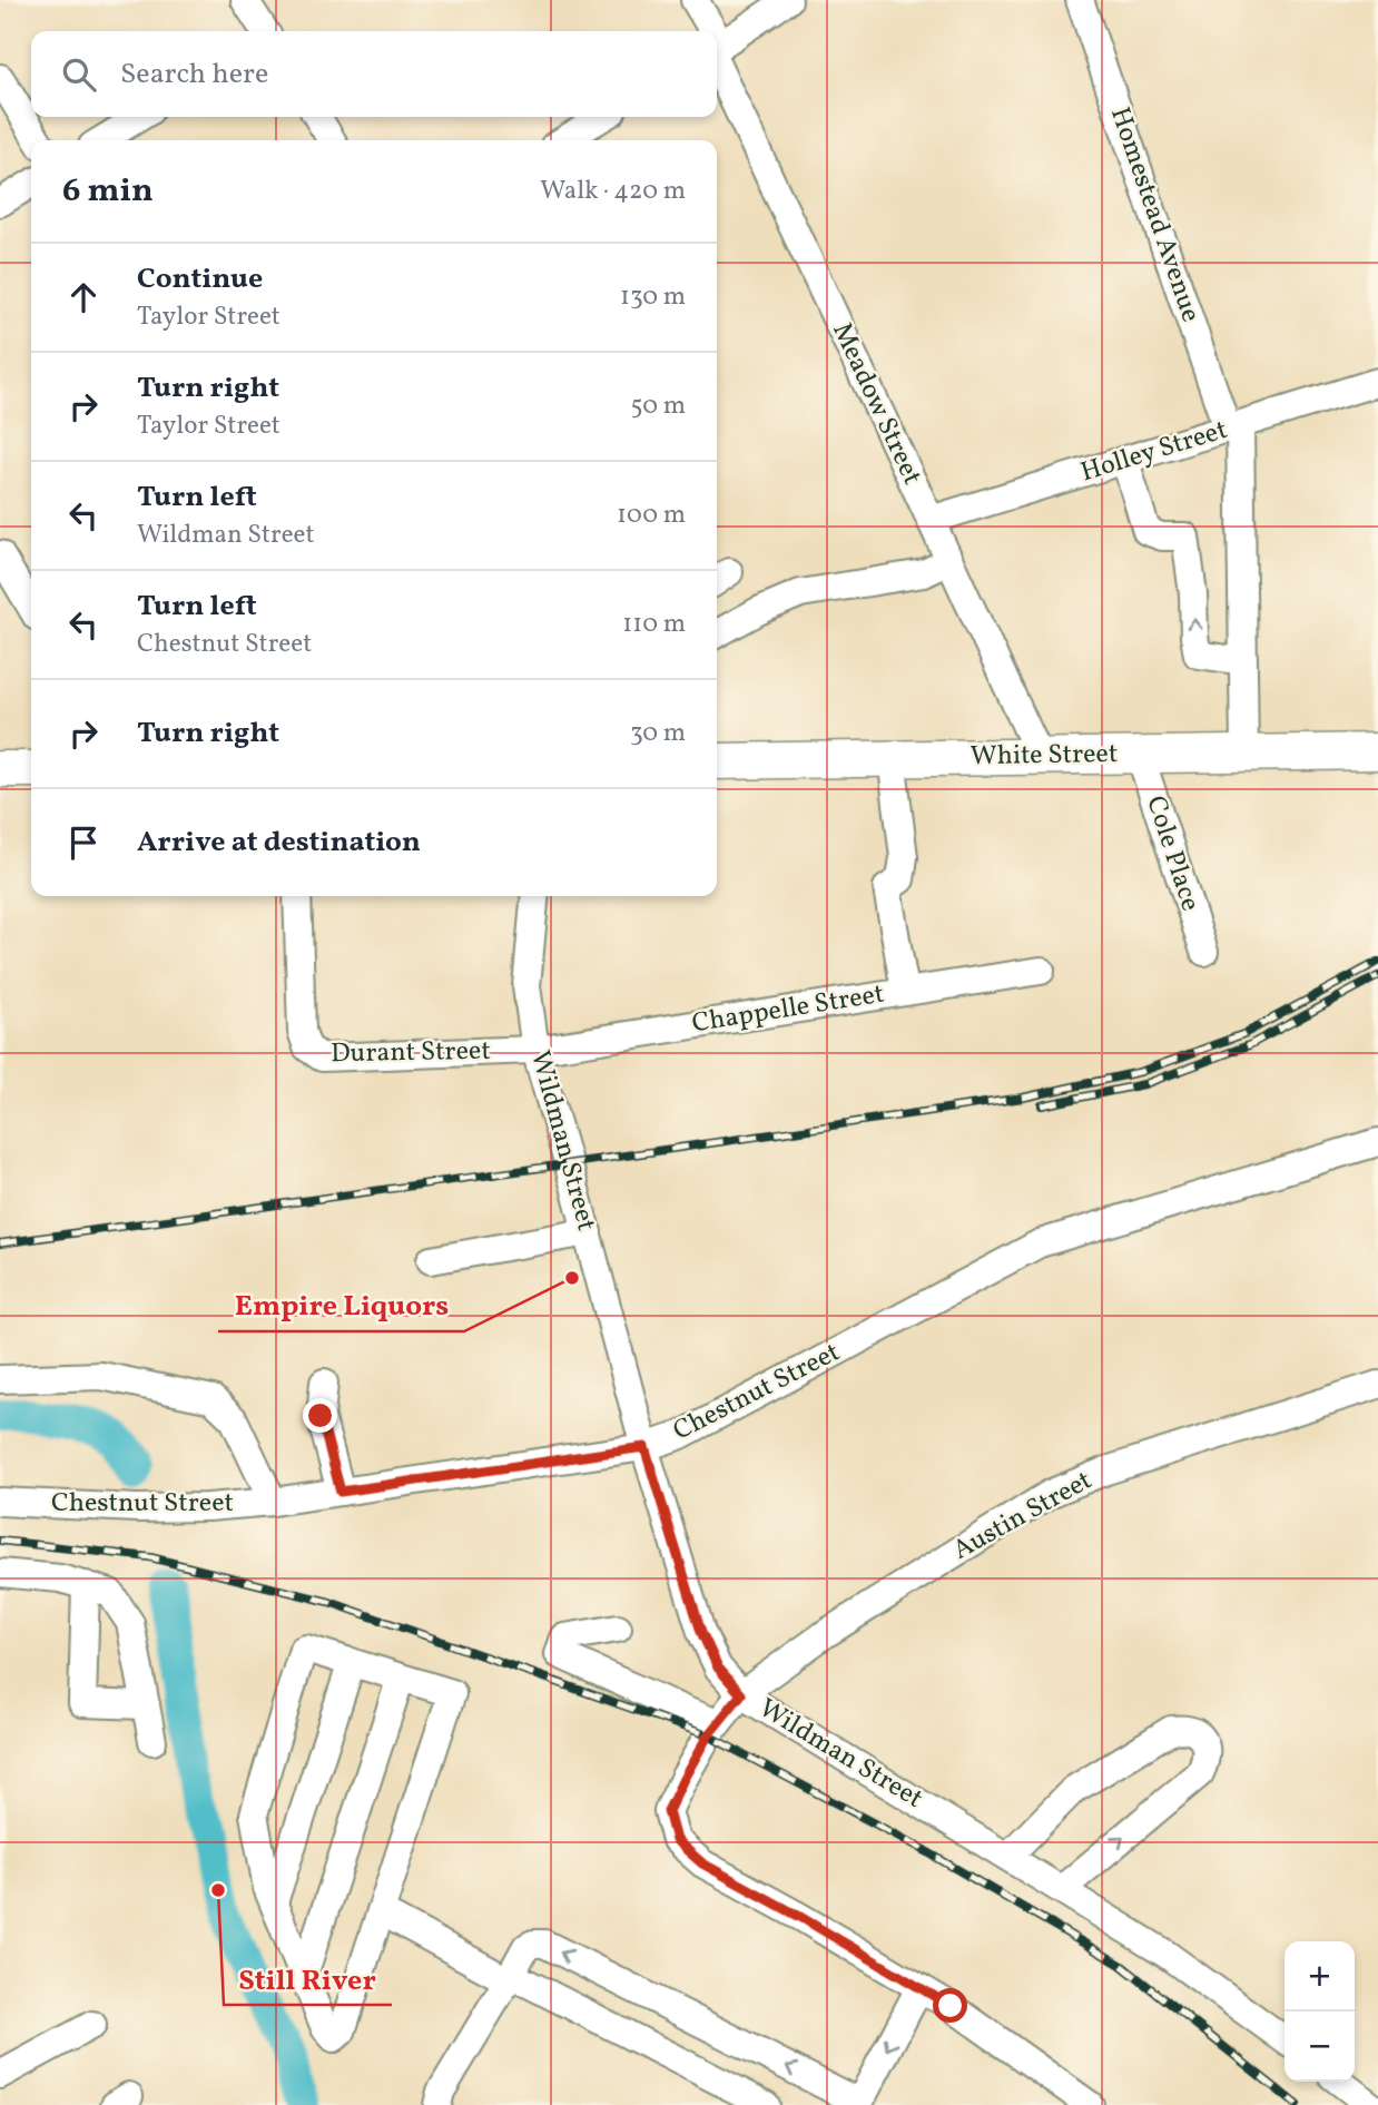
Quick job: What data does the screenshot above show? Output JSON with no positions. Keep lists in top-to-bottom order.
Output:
{
  "streets": {
    "main road": ["White Street"],
    "street": [
      "Homestead Avenue",
      "Meadow Street",
      "Holley Street",
      "Cole Place",
      "Chappelle Street",
      "Durant Street",
      "Wildman Street",
      "Chestnut Street",
      "Austin Street"
    ]
  },
  "crossings": [
    ["Homestead Avenue", "Holley Street"],
    ["Homestead Avenue", "White Street"],
    ["Meadow Street", "Holley Street"],
    ["Meadow Street", "White Street"],
    ["White Street", "Cole Place"],
    ["Chappelle Street", "Durant Street"],
    ["Chappelle Street", "Wildman Street"],
    ["Durant Street", "Wildman Street"],
    ["Wildman Street", "Chestnut Street"],
    ["Wildman Street", "Austin Street"]
  ],
  "places": ["Empire Liquors", "Still River"],
  "page": {
    "search": "Search here",
    "heading": ["6 min", "Walk · 420 m"],
    "list": [
      ["Continue", "Taylor Street", "130 m"],
      ["Turn right", "Taylor Street", "50 m"],
      ["Turn left", "Wildman Street", "100 m"],
      ["Turn left", "Chestnut Street", "110 m"],
      ["Turn right", "30 m"],
      "Arrive at destination"
    ],
    "map_buttons": ["+", "−"]
  }
}
